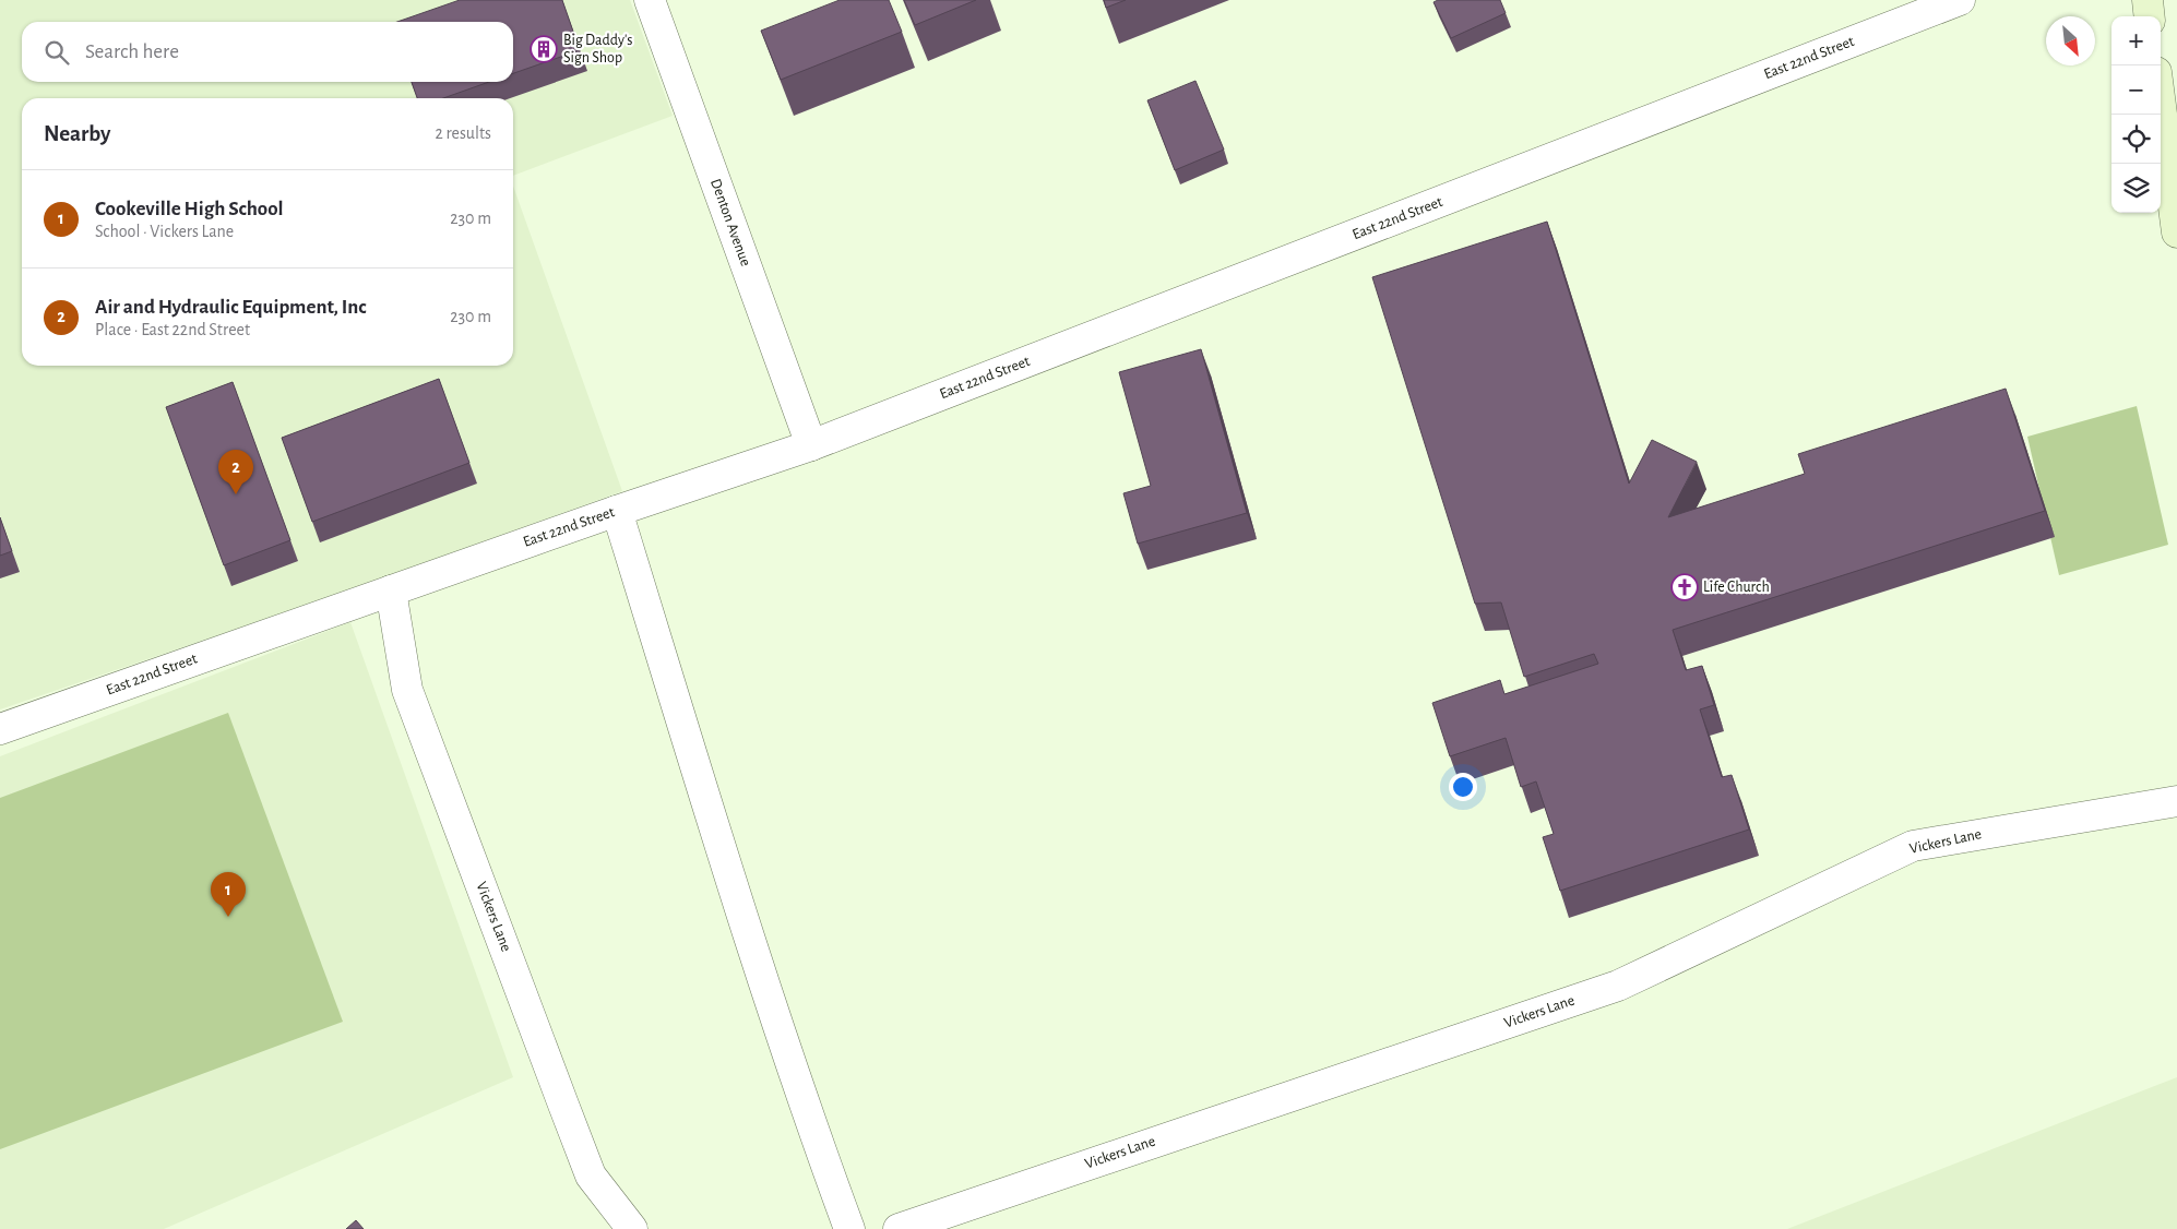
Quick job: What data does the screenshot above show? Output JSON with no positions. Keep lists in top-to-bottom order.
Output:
{
  "streets": {
    "street": ["East 22nd Street", "Denton Avenue", "Vickers Lane"]
  },
  "crossings": [
    ["East 22nd Street", "Denton Avenue"],
    ["East 22nd Street", "Vickers Lane"]
  ],
  "places": {
    "building": ["Big Daddy's Sign Shop"],
    "church": ["Life Church"]
  },
  "north": "bottom right",
  "page": {
    "map_buttons": ["+", "−"],
    "search": "Search here",
    "heading": ["Nearby", "2 results"],
    "list": [
      {
        "mark": "1",
        "name": "Cookeville High School",
        "note": "School · Vickers Lane",
        "value": "230 m"
      },
      {
        "mark": "2",
        "name": "Air and Hydraulic Equipment, Inc",
        "note": "Place · East 22nd Street",
        "value": "230 m"
      }
    ],
    "pins": ["2", "1"]
  }
}
